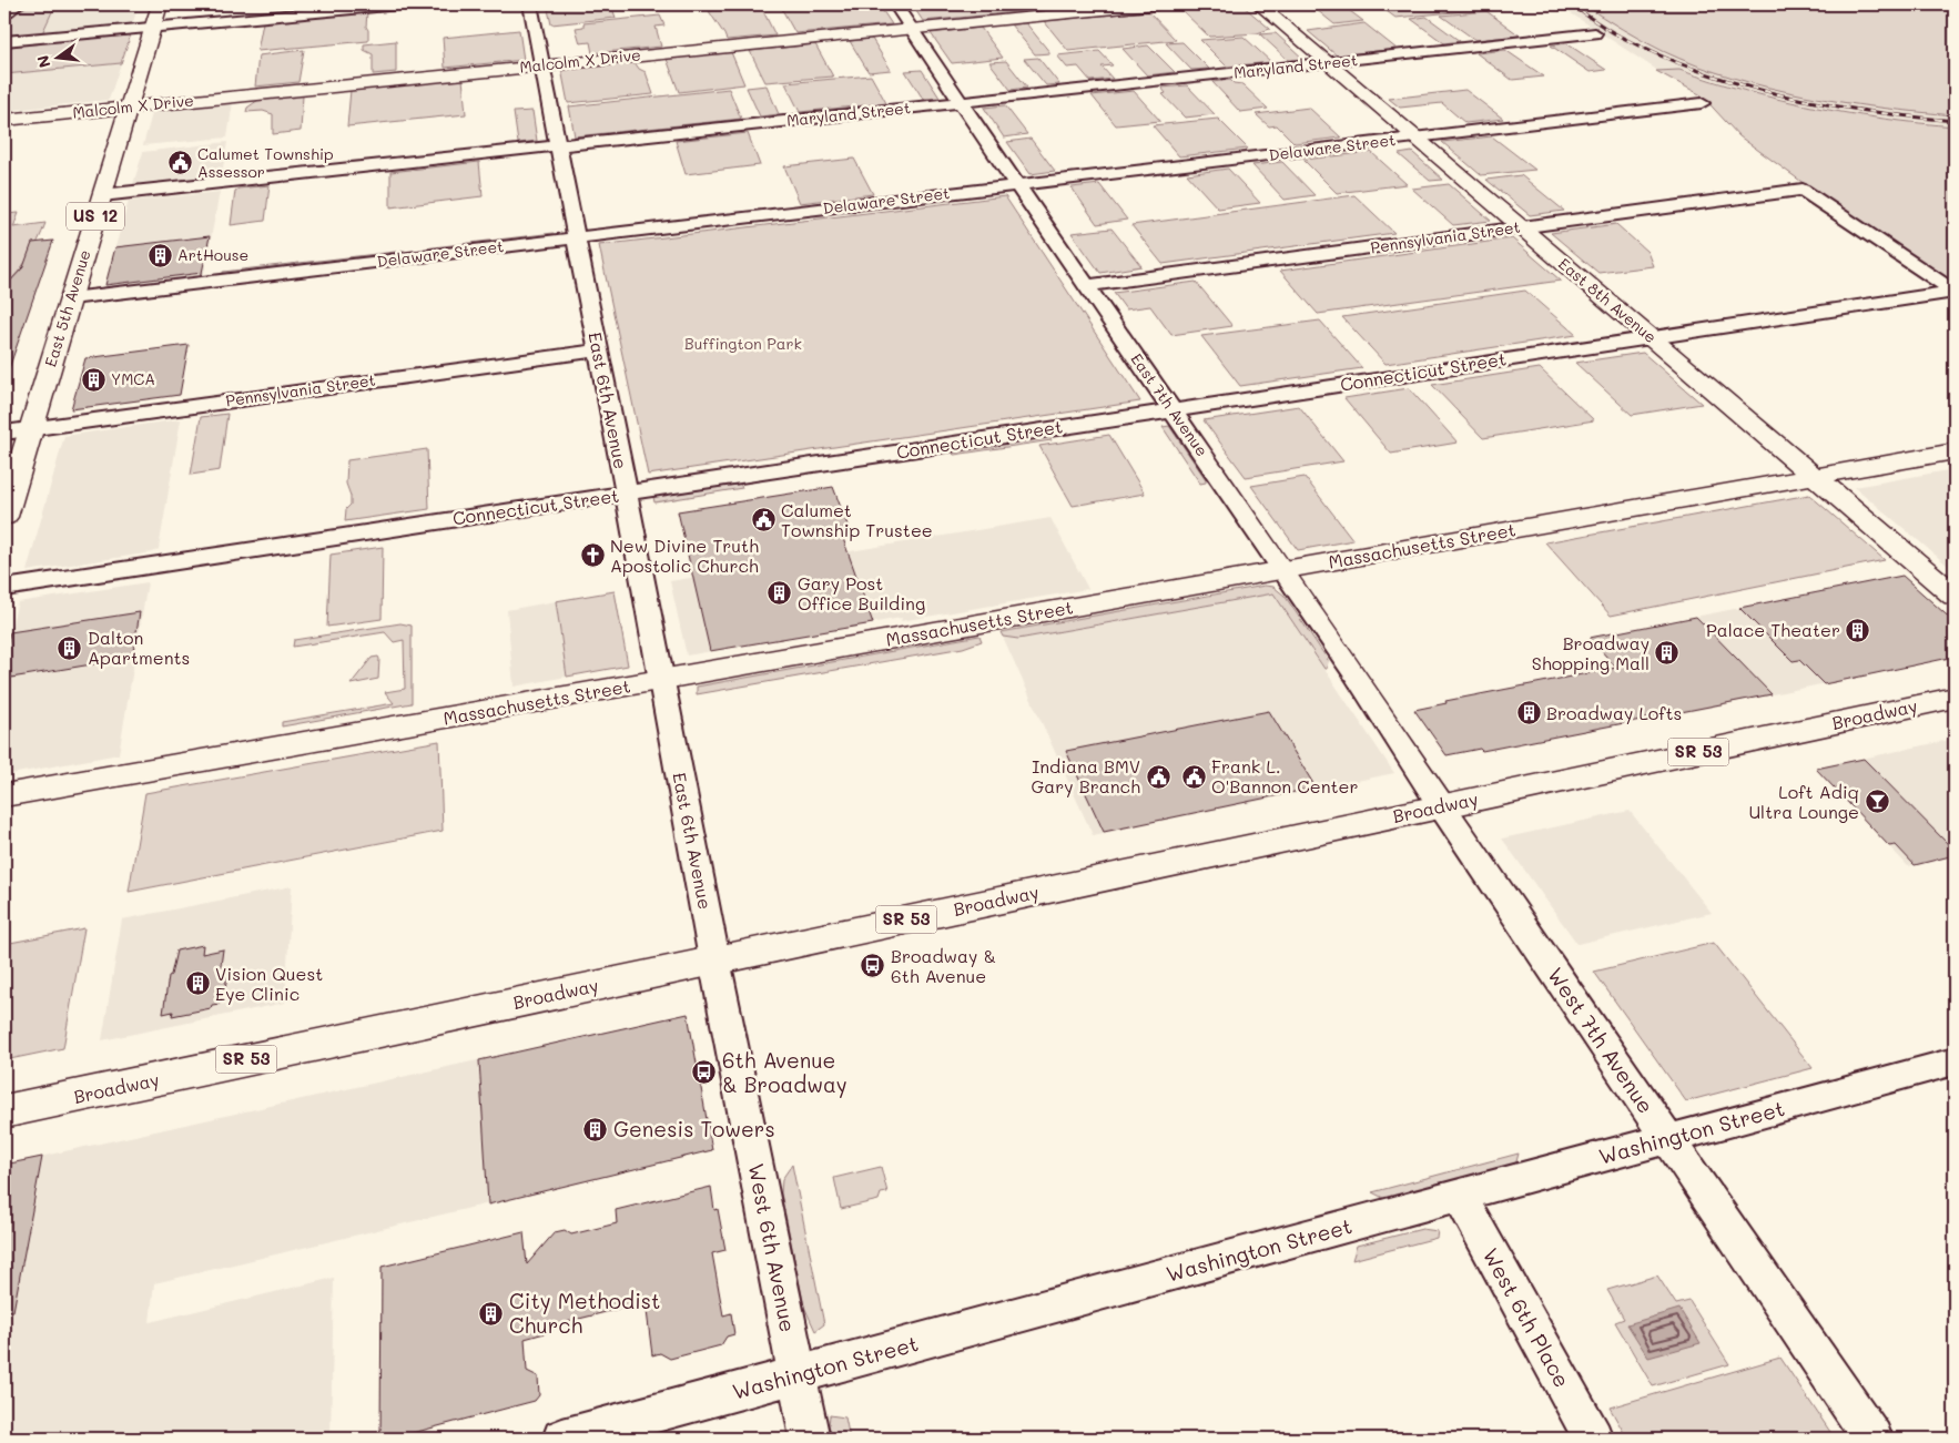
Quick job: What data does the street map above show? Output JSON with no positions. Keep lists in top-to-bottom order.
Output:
{
  "streets": {
    "street": [
      "Malcolm X Drive",
      "Maryland Street",
      "Delaware Street",
      "US 12",
      "Pennsylvania Street",
      "East 8th Avenue",
      "East 5th Avenue",
      "Connecticut Street",
      "East 6th Avenue",
      "East 7th Avenue",
      "Massachusetts Street",
      "Broadway",
      "SR 53",
      "West 7th Avenue",
      "Washington Street",
      "West 6th Avenue",
      "West 6th Place"
    ]
  },
  "crossings": [
    ["Malcolm X Drive", "East 5th Avenue"],
    ["Malcolm X Drive", "East 6th Avenue"],
    ["Malcolm X Drive", "East 7th Avenue"],
    ["Maryland Street", "East 8th Avenue"],
    ["Maryland Street", "East 5th Avenue"],
    ["Maryland Street", "East 6th Avenue"],
    ["Maryland Street", "East 7th Avenue"],
    ["Delaware Street", "East 8th Avenue"],
    ["Delaware Street", "East 5th Avenue"],
    ["Delaware Street", "East 6th Avenue"],
    ["Delaware Street", "East 7th Avenue"],
    ["Pennsylvania Street", "East 8th Avenue"],
    ["Pennsylvania Street", "East 5th Avenue"],
    ["Pennsylvania Street", "Connecticut Street"],
    ["Pennsylvania Street", "East 6th Avenue"],
    ["Pennsylvania Street", "East 7th Avenue"],
    ["East 8th Avenue", "Connecticut Street"],
    ["East 8th Avenue", "Massachusetts Street"],
    ["Connecticut Street", "East 6th Avenue"],
    ["Connecticut Street", "East 7th Avenue"],
    ["East 6th Avenue", "Massachusetts Street"],
    ["East 6th Avenue", "Broadway"],
    ["East 6th Avenue", "West 6th Avenue"],
    ["East 7th Avenue", "Massachusetts Street"],
    ["East 7th Avenue", "Broadway"],
    ["East 7th Avenue", "West 7th Avenue"],
    ["Broadway", "West 7th Avenue"],
    ["Broadway", "West 6th Avenue"],
    ["West 7th Avenue", "Washington Street"],
    ["Washington Street", "West 6th Avenue"],
    ["Washington Street", "West 6th Place"]
  ],
  "parks": ["Buffington Park"],
  "places": {
    "public building": [
      "Calumet Township Assessor",
      "Calumet Township Trustee",
      "Indiana BMV Gary Branch",
      "Frank L. O'Bannon Center"
    ],
    "building": [
      "ArtHouse",
      "YMCA",
      "Gary Post Office Building",
      "Palace Theater",
      "Dalton Apartments",
      "Broadway Shopping Mall",
      "Broadway Lofts",
      "Vision Quest Eye Clinic",
      "Genesis Towers",
      "City Methodist Church"
    ],
    "church": ["New Divine Truth Apostolic Church"],
    "bar": ["Loft Adiq Ultra Lounge"],
    "bus stop": ["Broadway & 6th Avenue", "6th Avenue & Broadway"]
  },
  "north": "left"
}
